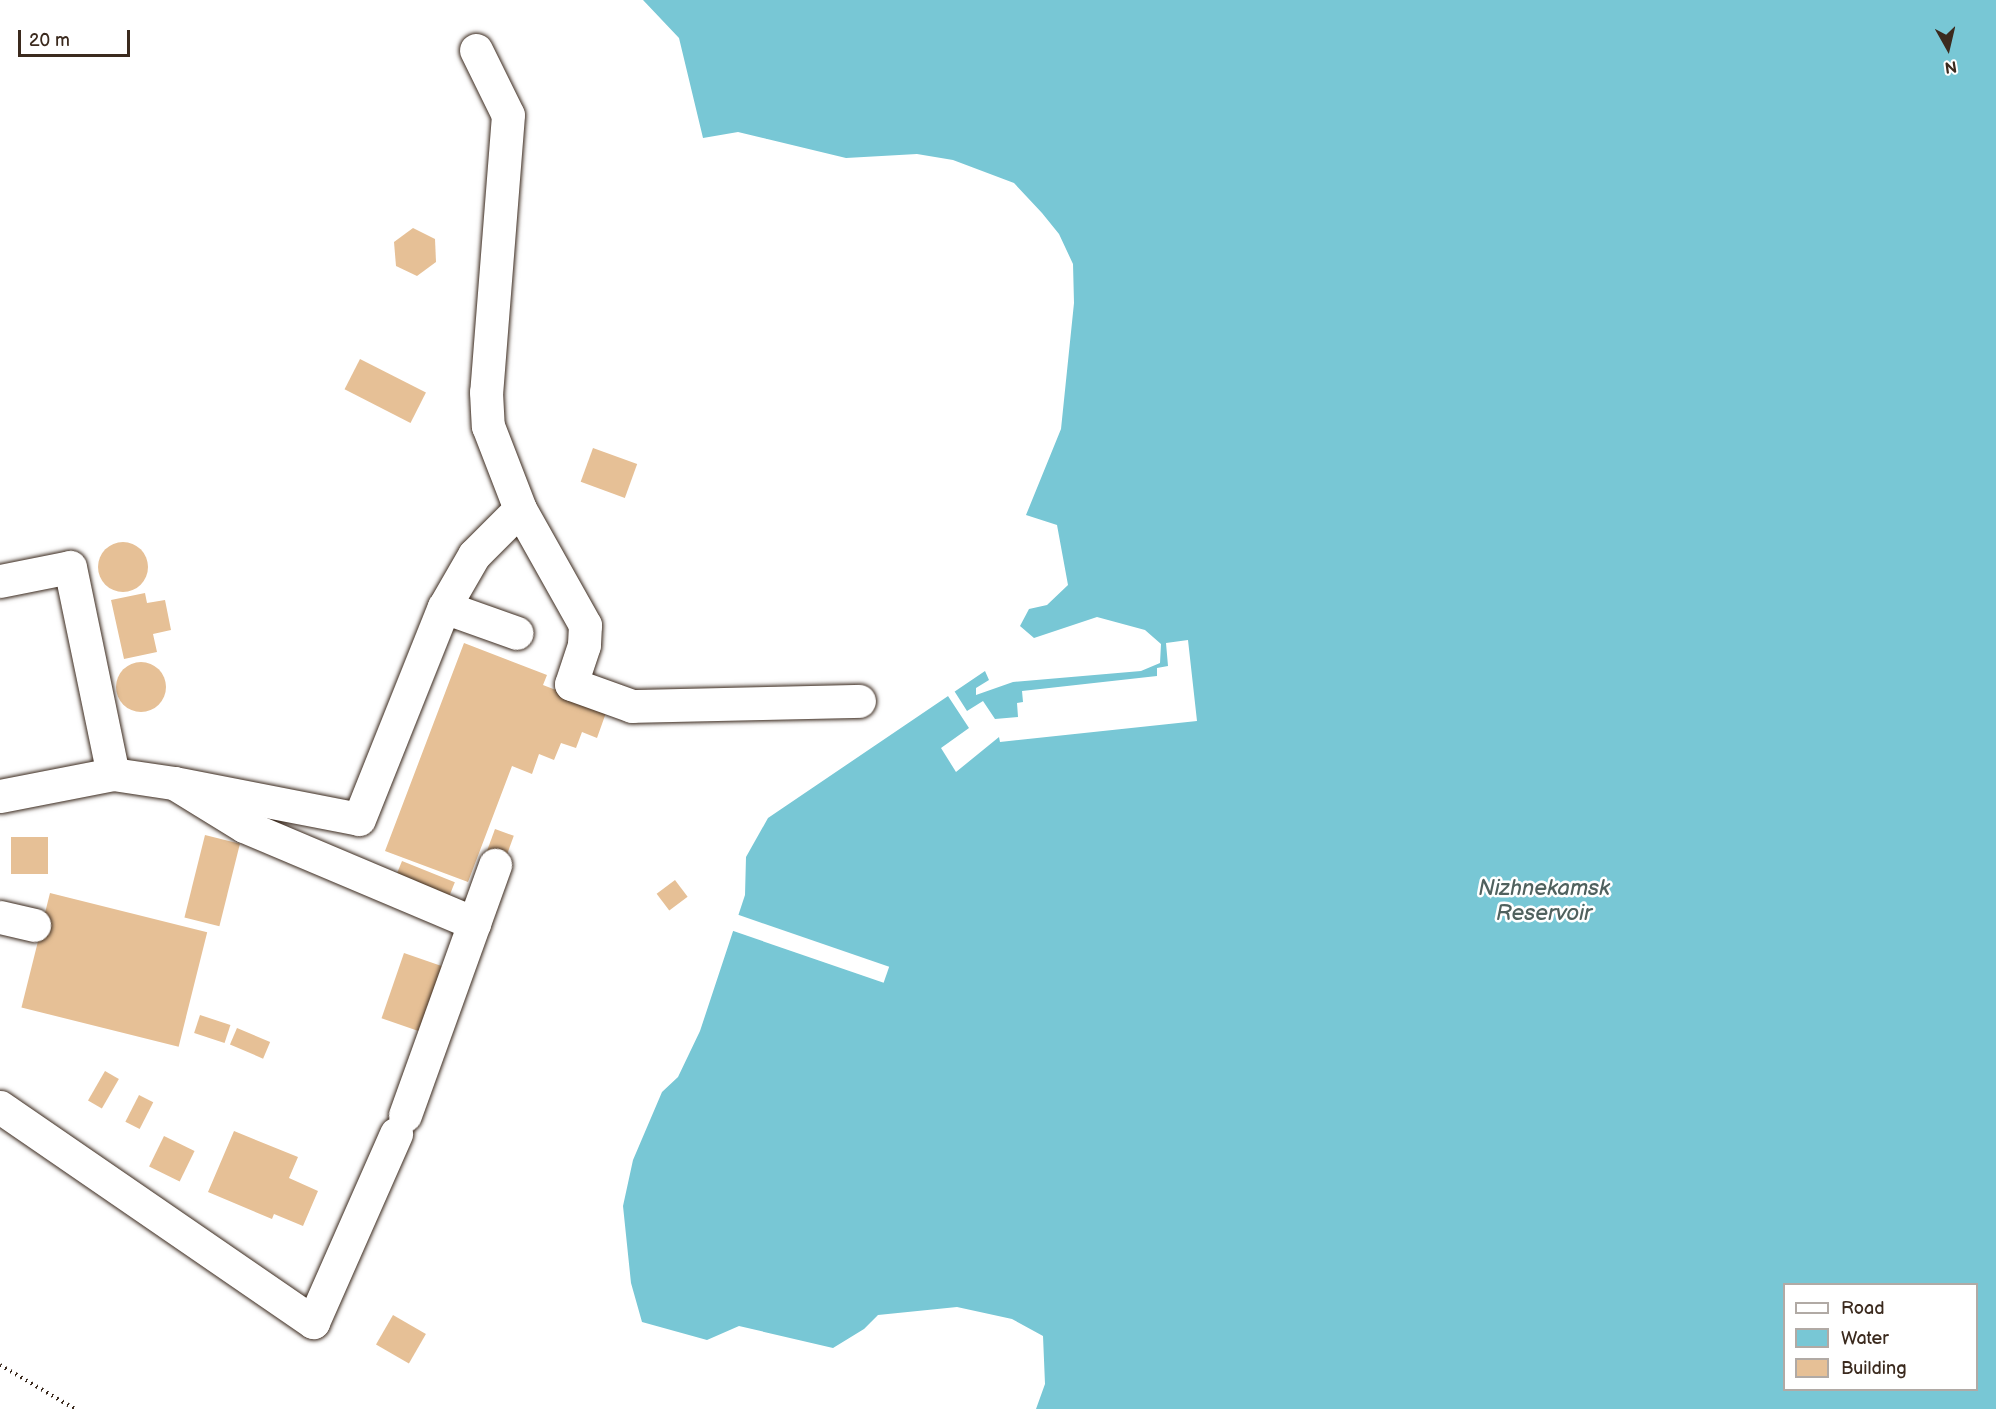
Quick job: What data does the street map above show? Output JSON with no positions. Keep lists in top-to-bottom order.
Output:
{
  "water": ["Nizhnekamsk Reservoir"],
  "legend": ["Road", "Water", "Building"],
  "scale_bar": "20 m",
  "north": "bottom"
}
